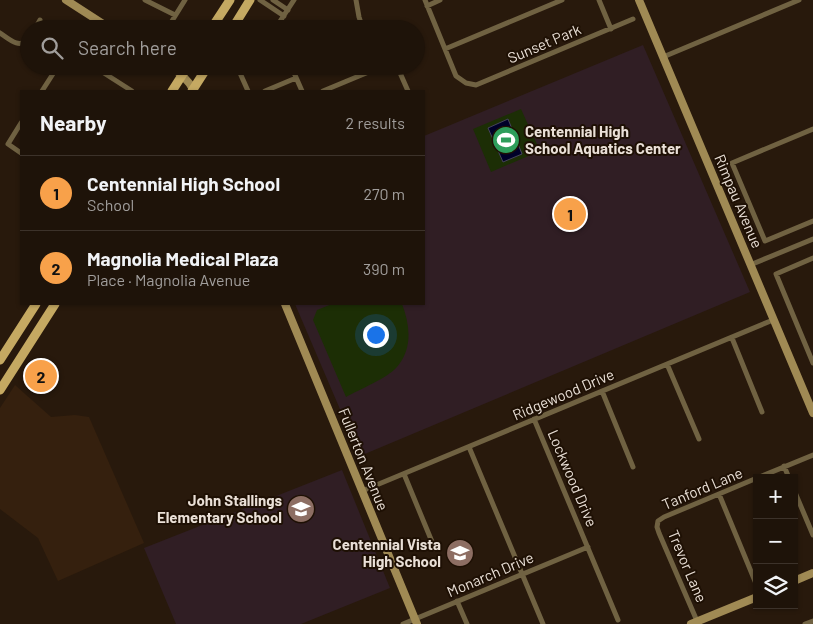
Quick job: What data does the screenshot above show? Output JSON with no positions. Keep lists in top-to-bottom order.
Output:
{
  "streets": {
    "main road": ["Rimpau Avenue", "Fullerton Avenue"],
    "street": [
      "Sunset Park",
      "Ridgewood Drive",
      "Lockwood Drive",
      "Tanford Lane",
      "Trevor Lane",
      "Monarch Drive"
    ]
  },
  "crossings": [
    ["Rimpau Avenue", "Ridgewood Drive"],
    ["Ridgewood Drive", "Fullerton Avenue"],
    ["Ridgewood Drive", "Lockwood Drive"],
    ["Fullerton Avenue", "Monarch Drive"],
    ["Lockwood Drive", "Monarch Drive"],
    ["Tanford Lane", "Trevor Lane"]
  ],
  "places": {
    "sports": ["Centennial High School Aquatics Center"],
    "school or university": ["John Stallings Elementary School", "Centennial Vista High School"]
  },
  "page": {
    "search": "Search here",
    "heading": ["Nearby", "2 results"],
    "list": [
      {
        "mark": "1",
        "name": "Centennial High School",
        "note": "School",
        "value": "270 m"
      },
      {
        "mark": "2",
        "name": "Magnolia Medical Plaza",
        "note": "Place · Magnolia Avenue",
        "value": "390 m"
      }
    ],
    "pins": ["1", "2"],
    "map_buttons": ["+", "−"]
  }
}
